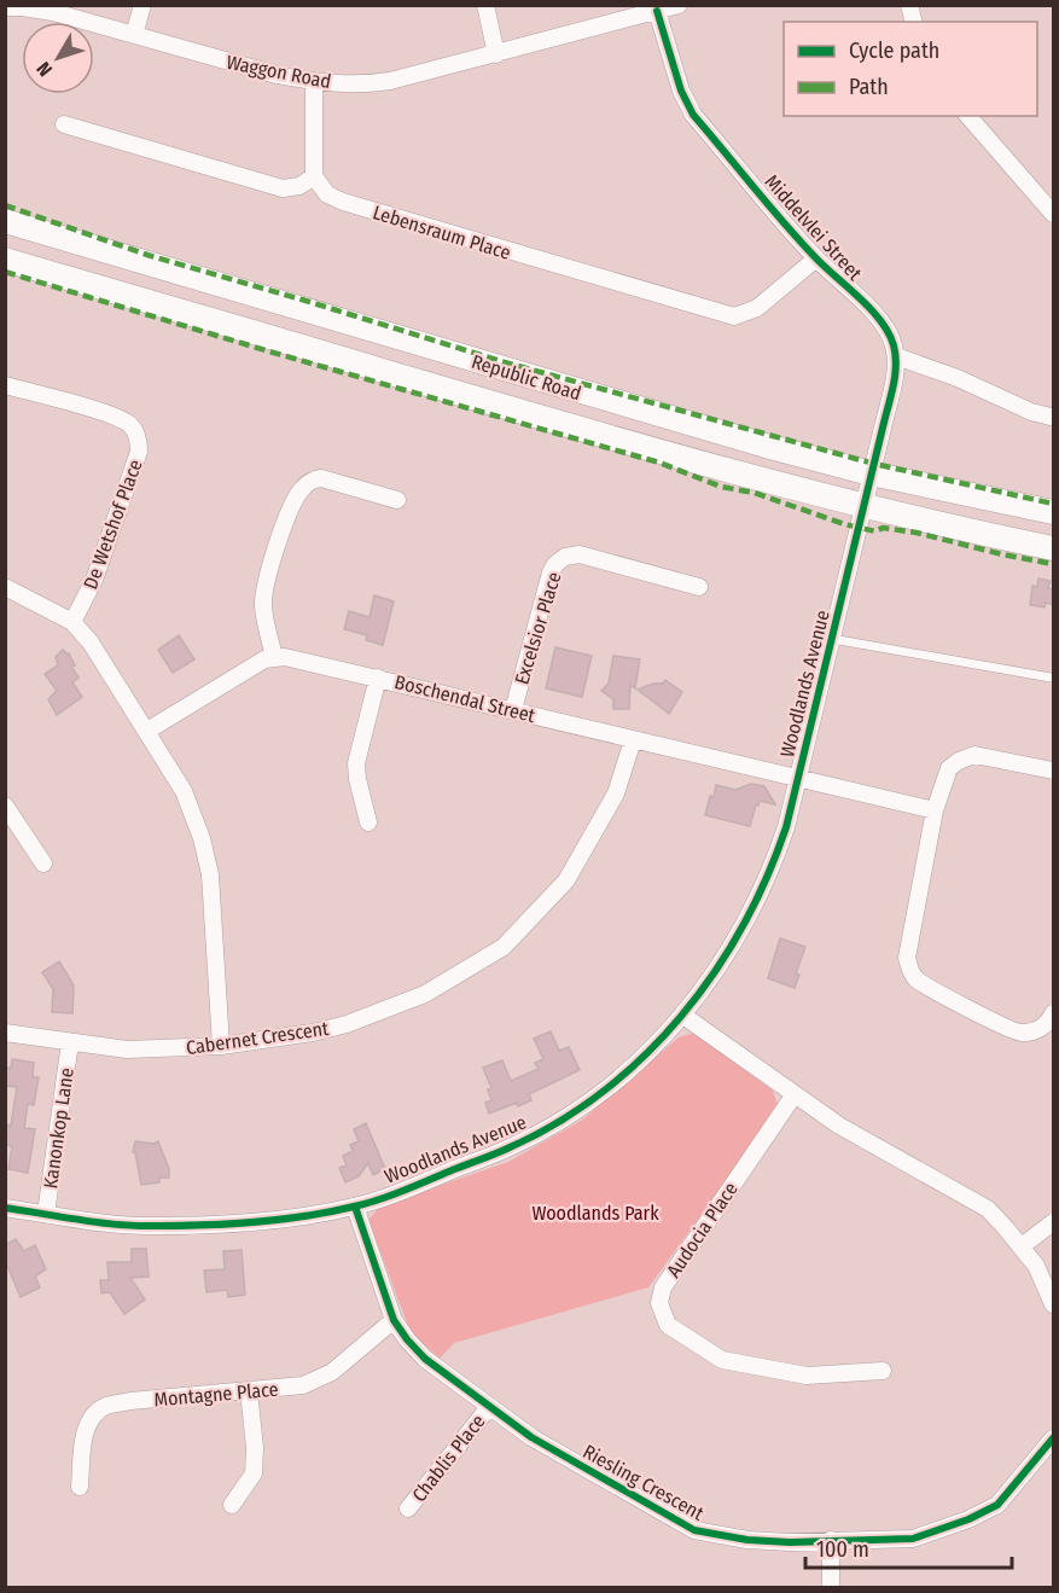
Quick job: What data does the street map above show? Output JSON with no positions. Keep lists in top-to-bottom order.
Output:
{
  "streets": {
    "main road": ["Republic Road"],
    "street": [
      "Waggon Road",
      "Middelvlei Street",
      "Lebensraum Place",
      "De Wetshof Place",
      "Excelsior Place",
      "Woodlands Avenue",
      "Boschendal Street",
      "Cabernet Crescent",
      "Kanonkop Lane",
      "Audocia Place",
      "Montagne Place",
      "Chablis Place",
      "Riesling Crescent"
    ]
  },
  "crossings": [
    ["Waggon Road", "Middelvlei Street"],
    ["Middelvlei Street", "Lebensraum Place"],
    ["Republic Road", "Woodlands Avenue"],
    ["Excelsior Place", "Boschendal Street"],
    ["Woodlands Avenue", "Boschendal Street"],
    ["Woodlands Avenue", "Kanonkop Lane"],
    ["Woodlands Avenue", "Riesling Crescent"],
    ["Boschendal Street", "Cabernet Crescent"],
    ["Cabernet Crescent", "Kanonkop Lane"],
    ["Montagne Place", "Riesling Crescent"],
    ["Chablis Place", "Riesling Crescent"]
  ],
  "parks": ["Woodlands Park"],
  "legend": ["Cycle path", "Path"],
  "scale_bar": "100 m",
  "north": "bottom left"
}
